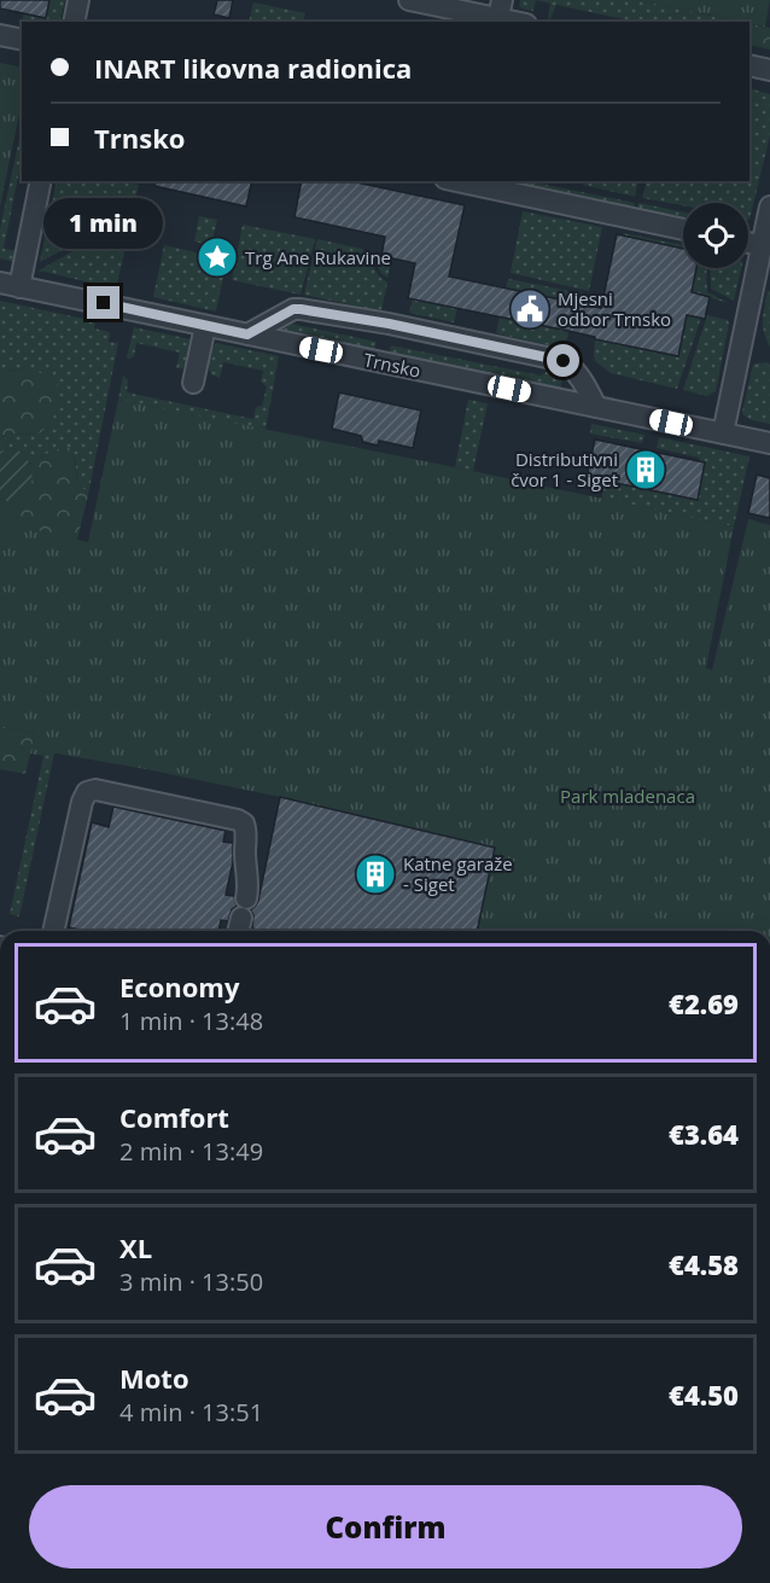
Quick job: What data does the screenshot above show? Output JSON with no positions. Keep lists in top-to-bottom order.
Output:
{
  "streets": {
    "street": ["Trnsko"]
  },
  "parks": ["Park mladenaca"],
  "places": {
    "place": ["Trg Ane Rukavine"],
    "public building": ["Mjesni odbor Trnsko"],
    "building": ["Distributivni čvor 1 - Siget", "Katne garaže - Siget"]
  },
  "page": {
    "banner": ["INART likovna radionica", "Trnsko"],
    "bubble": "1 min",
    "list": [
      {
        "name": "Economy",
        "note": "1 min · 13:48",
        "value": "€2.69"
      },
      {
        "name": "Comfort",
        "note": "2 min · 13:49",
        "value": "€3.64"
      },
      {
        "name": "XL",
        "note": "3 min · 13:50",
        "value": "€4.58"
      },
      {
        "name": "Moto",
        "note": "4 min · 13:51",
        "value": "€4.50"
      }
    ],
    "buttons": "Confirm"
  }
}
